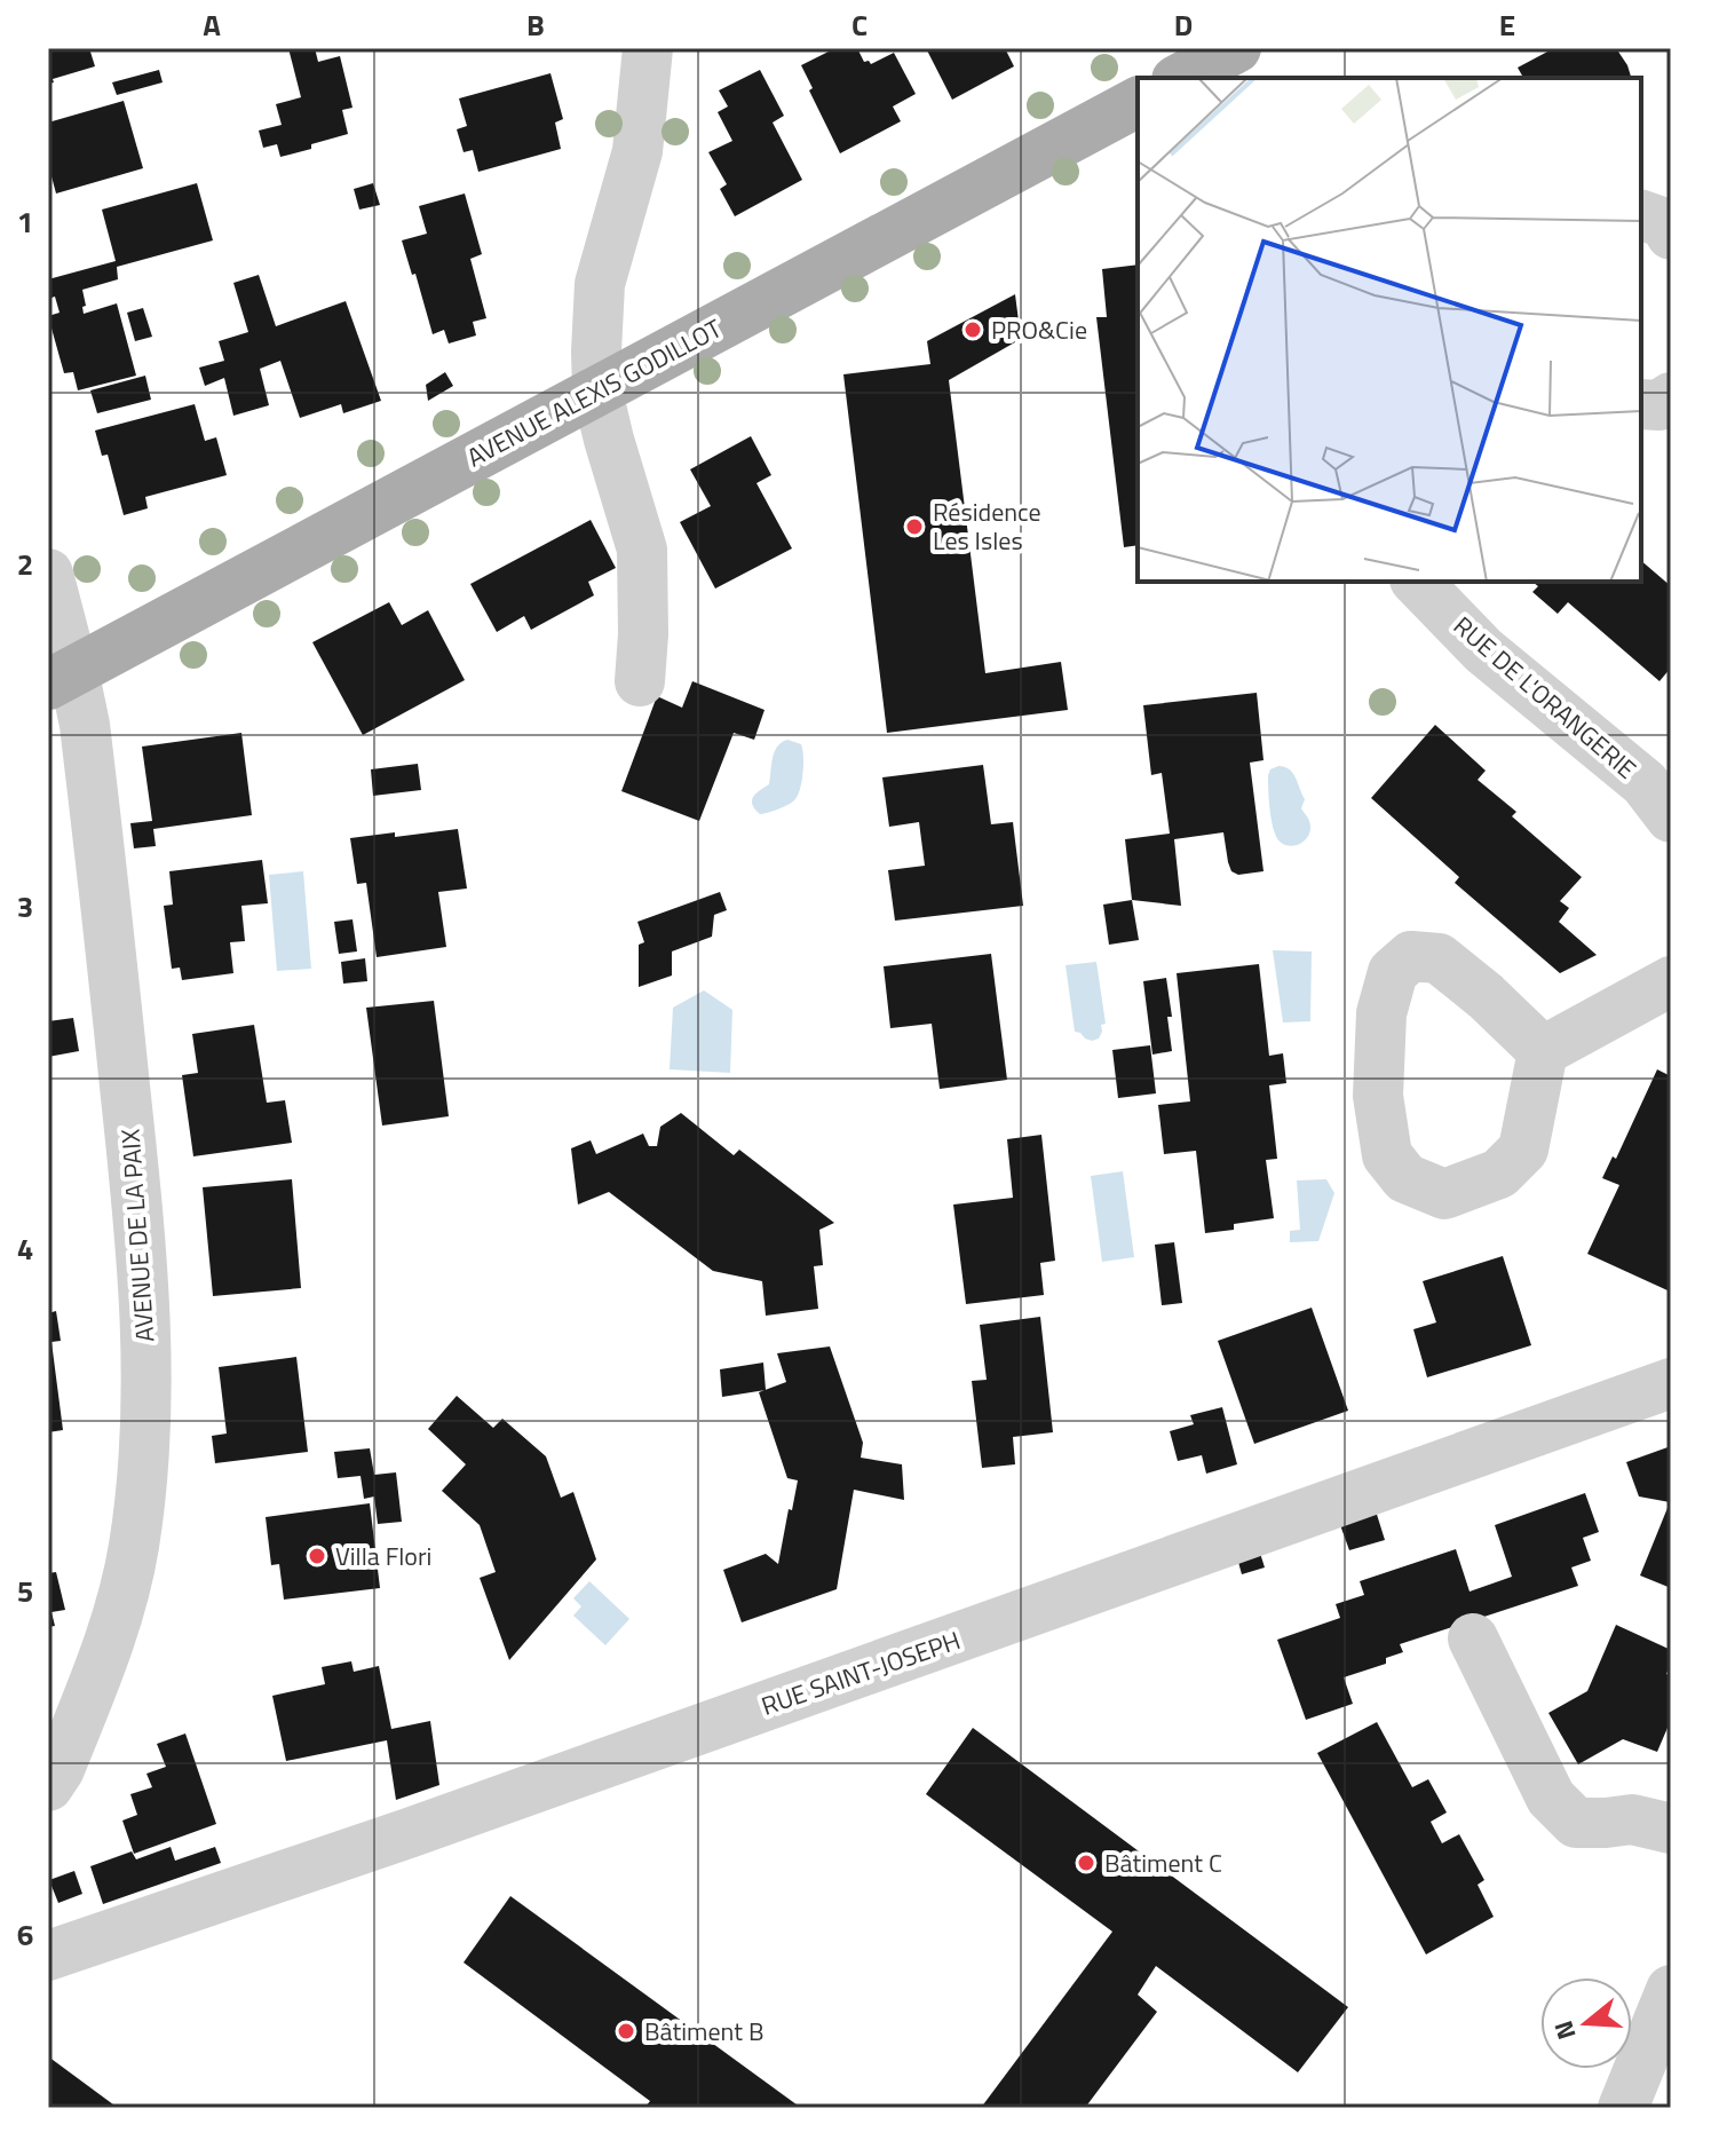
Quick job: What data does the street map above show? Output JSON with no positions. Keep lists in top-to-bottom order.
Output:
{
  "streets": {
    "main road": ["AVENUE ALEXIS GODILLOT"],
    "street": ["RUE DE L'ORANGERIE", "AVENUE DE LA PAIX", "RUE SAINT-JOSEPH"]
  },
  "crossings": [
    ["AVENUE ALEXIS GODILLOT", "AVENUE DE LA PAIX"]
  ],
  "places": [
    "PRO&Cie",
    "Résidence Les Isles",
    "Villa Flori",
    "Bâtiment C",
    "Bâtiment B"
  ],
  "north": "left",
  "grid": {
    "columns": [
      "A",
      "B",
      "C",
      "D",
      "E"
    ],
    "rows": [
      "1",
      "2",
      "3",
      "4",
      "5",
      "6"
    ]
  }
}
